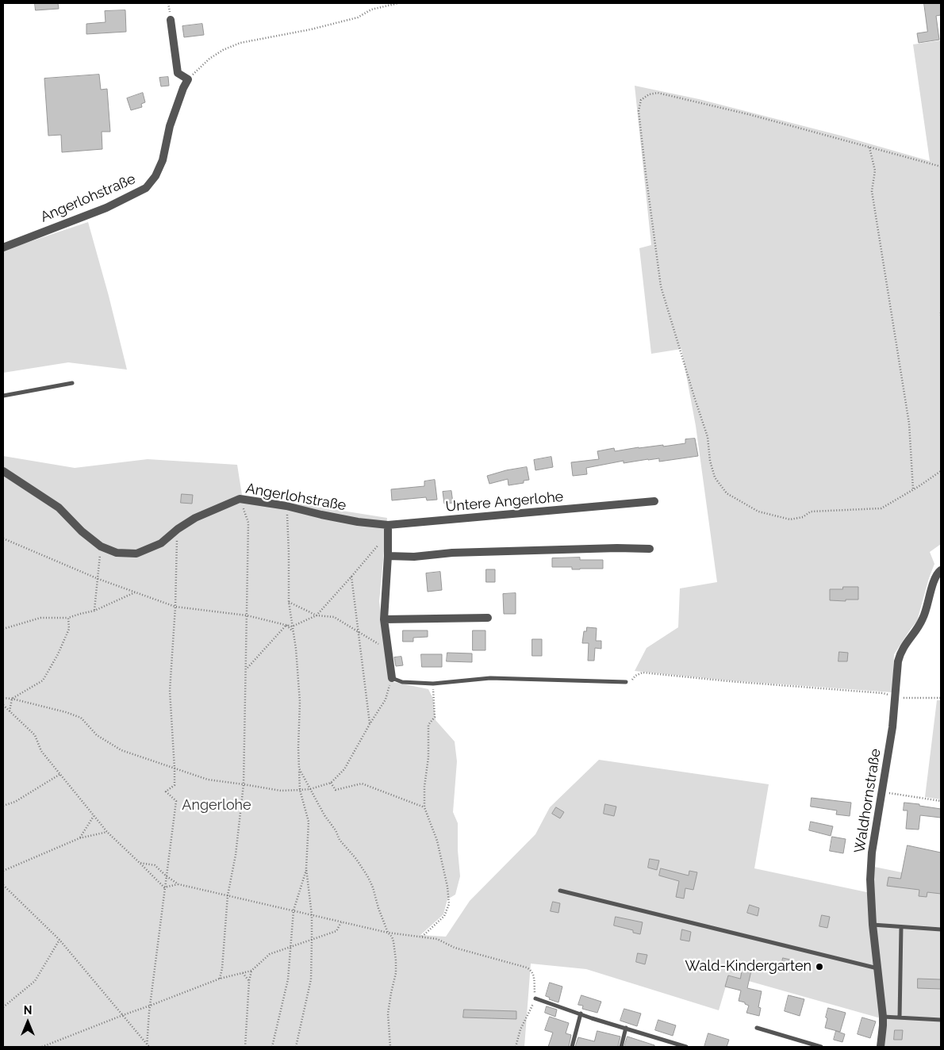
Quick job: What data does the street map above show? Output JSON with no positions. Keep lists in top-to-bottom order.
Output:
{
  "streets": {
    "street": ["Angerlohstraße", "Untere Angerlohe", "Waldhornstraße"]
  },
  "crossings": [
    ["Angerlohstraße", "Untere Angerlohe"]
  ],
  "parks": ["Angerlohe"],
  "places": ["Wald-Kindergarten"],
  "north": "top"
}
